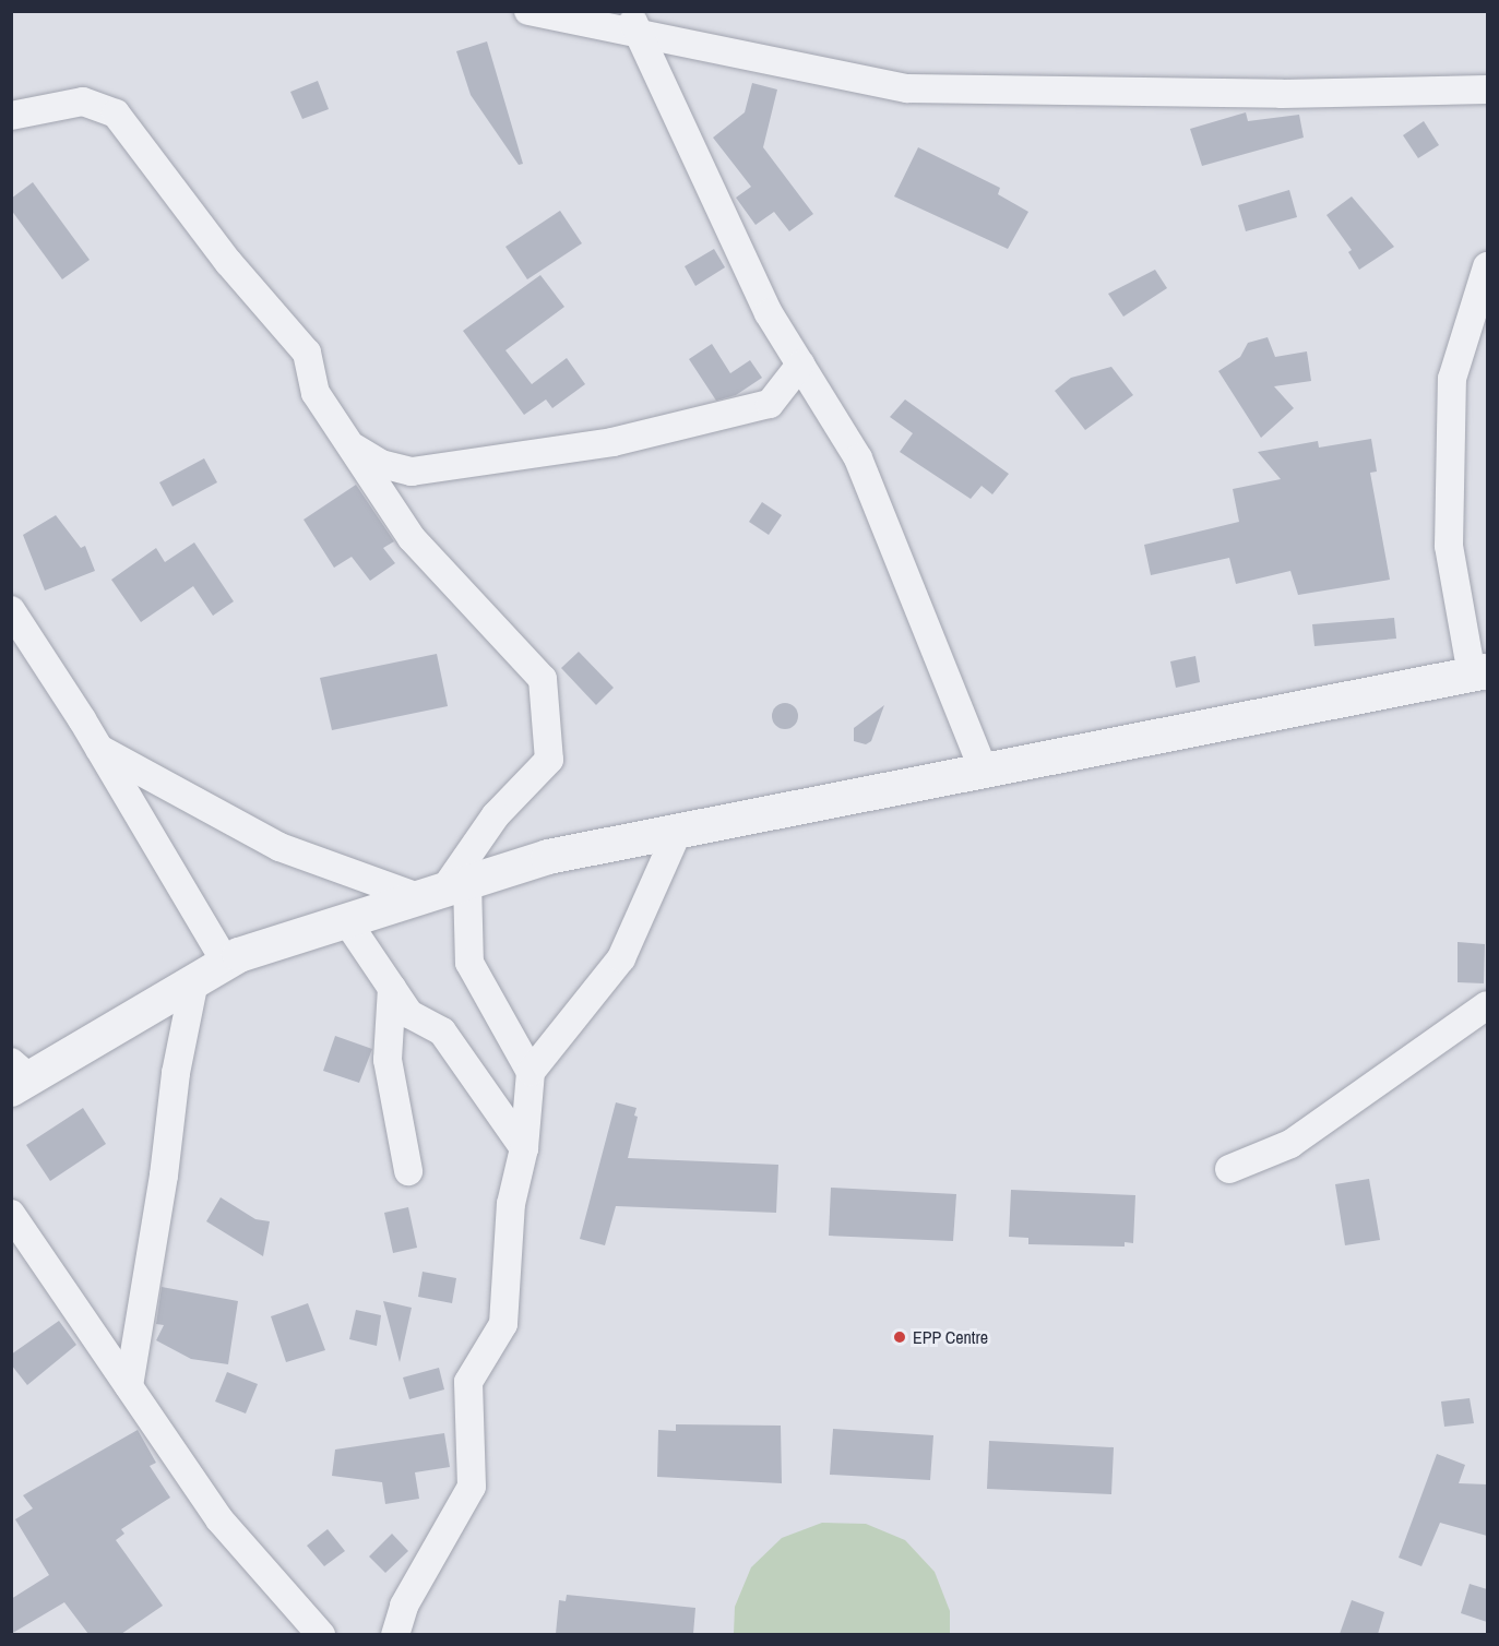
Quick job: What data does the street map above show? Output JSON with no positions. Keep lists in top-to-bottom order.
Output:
{
  "places": ["EPP Centre"]
}
